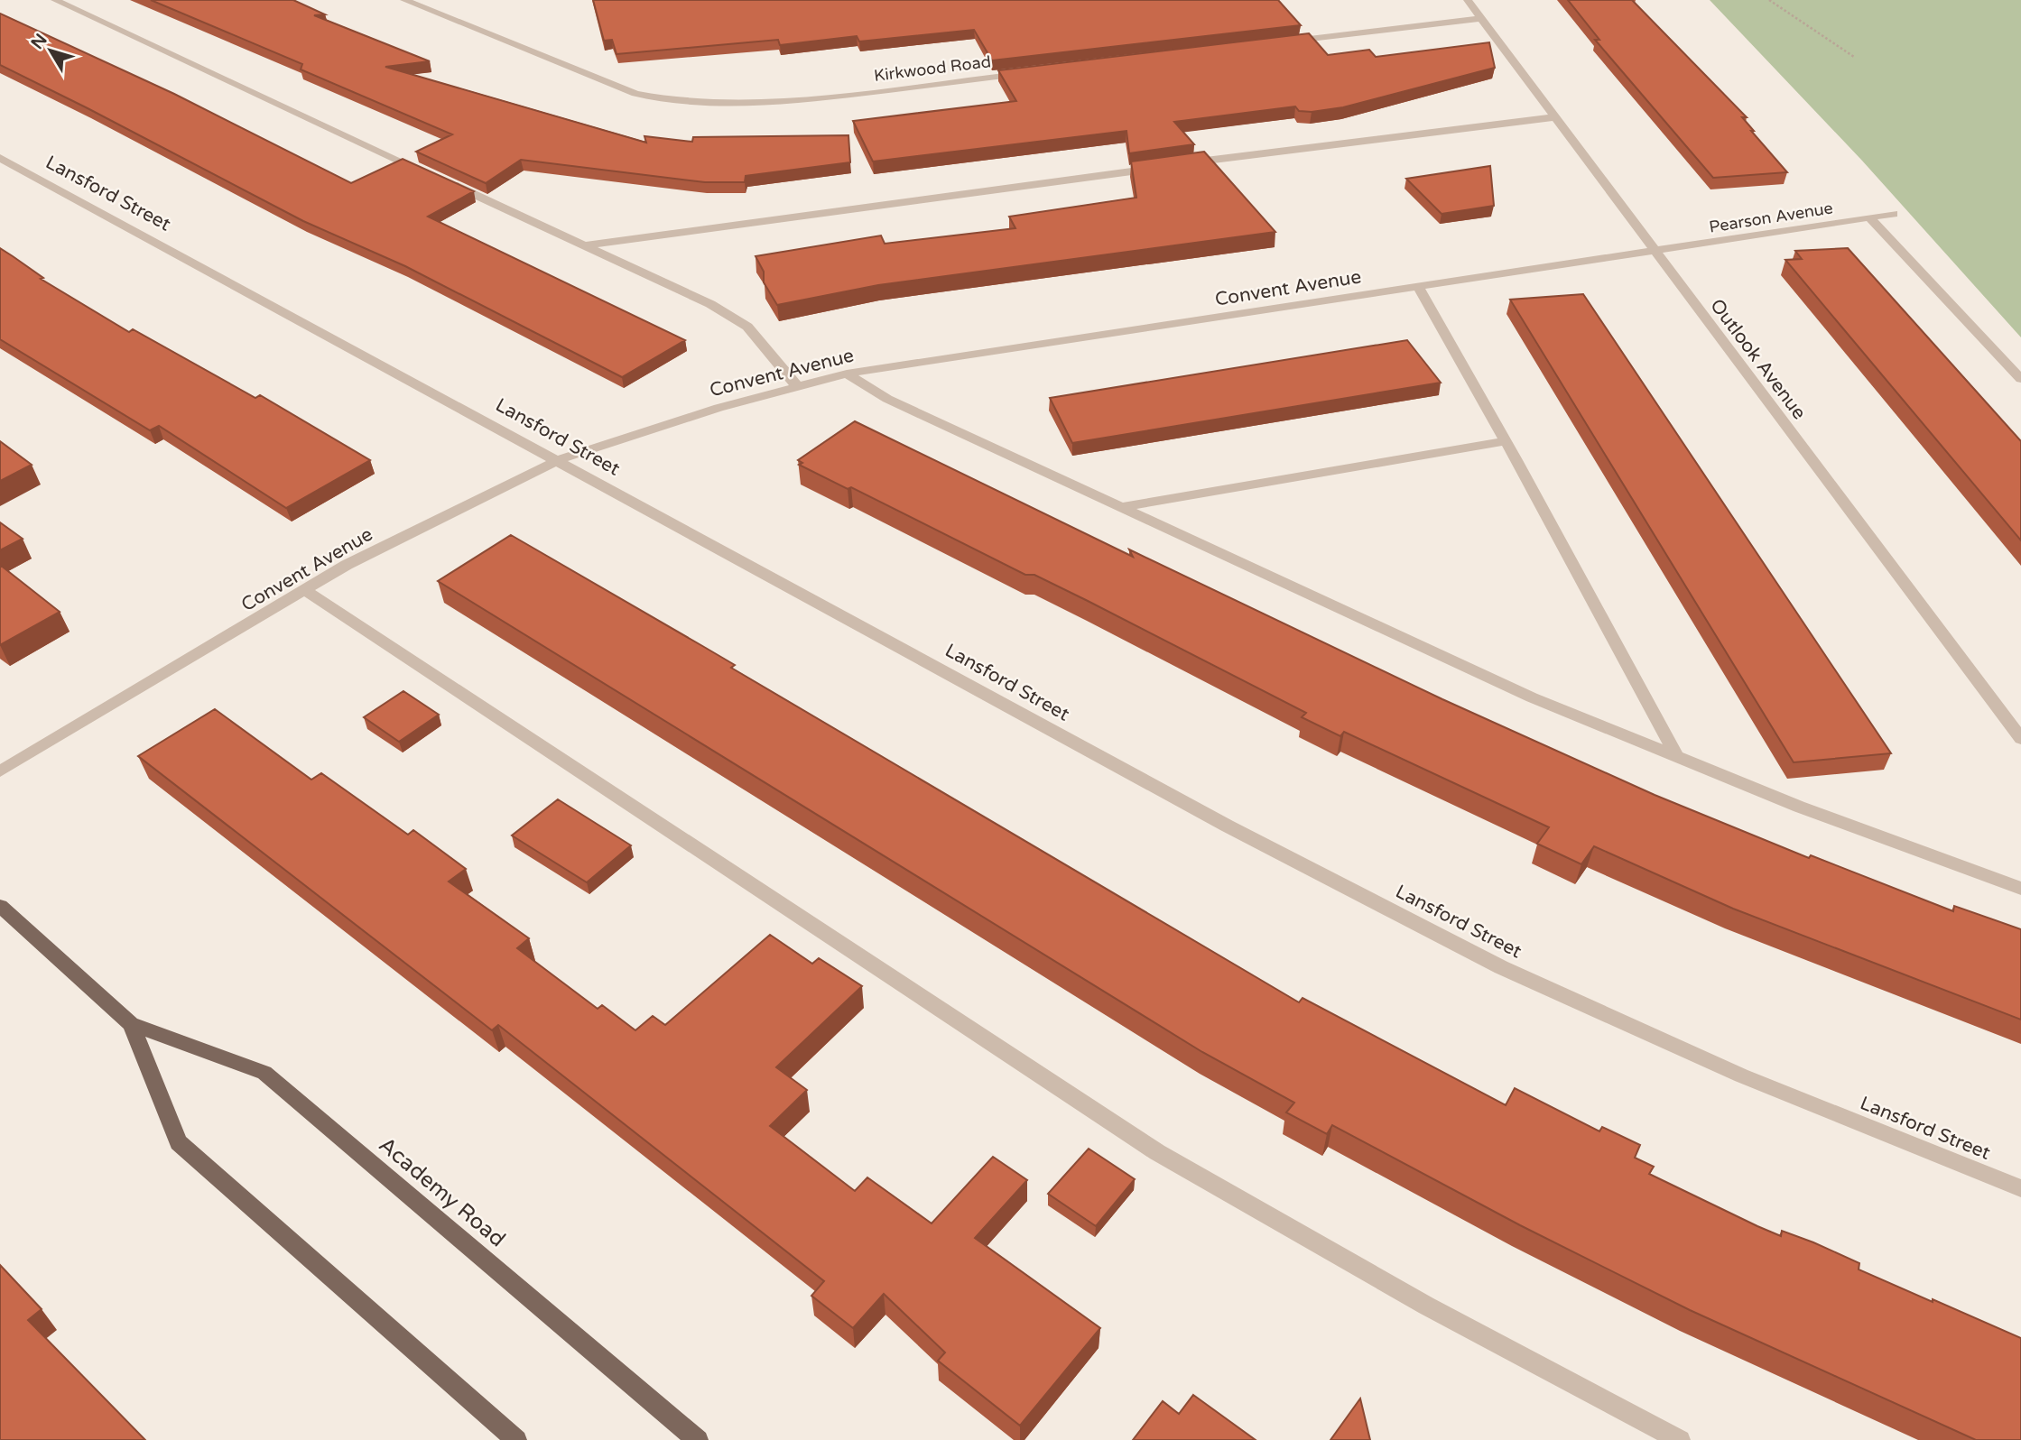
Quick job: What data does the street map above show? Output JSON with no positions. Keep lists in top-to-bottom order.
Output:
{
  "streets": {
    "main road": ["Academy Road"],
    "street": [
      "Kirkwood Road",
      "Lansford Street",
      "Pearson Avenue",
      "Convent Avenue",
      "Outlook Avenue"
    ]
  },
  "crossings": [
    ["Lansford Street", "Convent Avenue"],
    ["Pearson Avenue", "Convent Avenue"],
    ["Pearson Avenue", "Outlook Avenue"],
    ["Convent Avenue", "Outlook Avenue"]
  ],
  "north": "top left"
}
